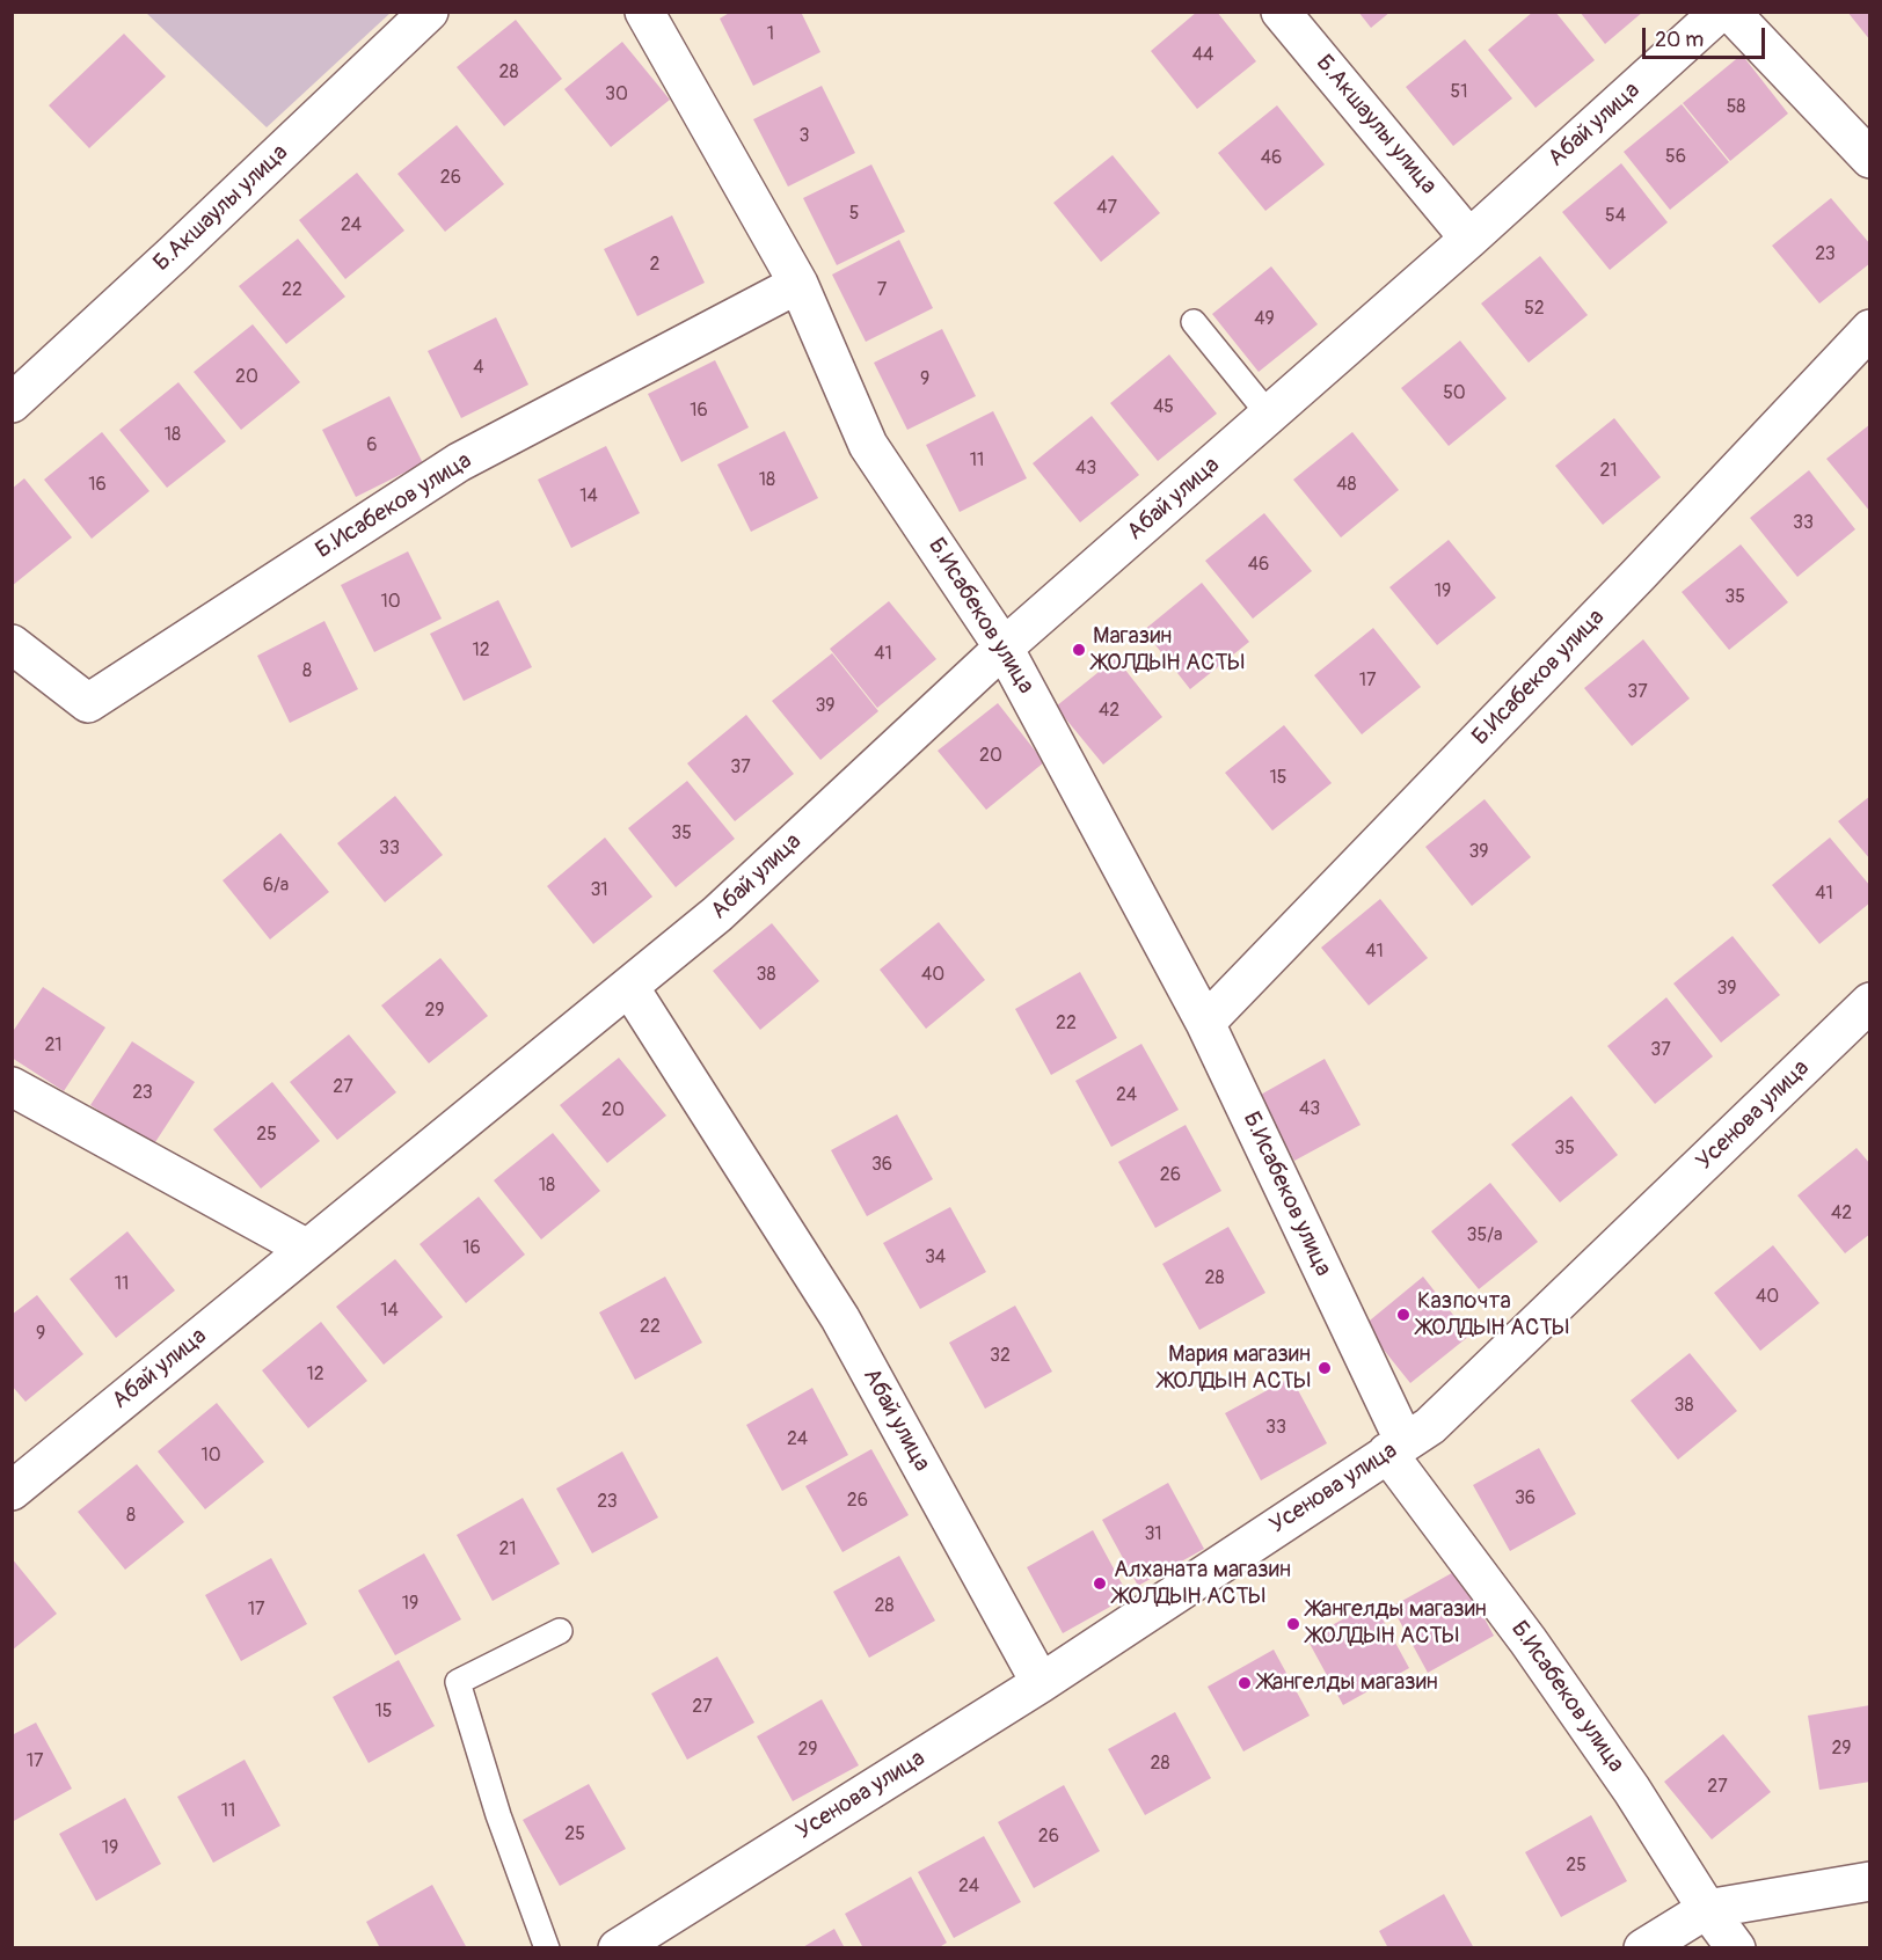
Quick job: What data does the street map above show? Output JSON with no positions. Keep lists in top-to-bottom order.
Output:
{
  "streets": {
    "street": [
      "Б.Акшаулы улица",
      "Абай улица",
      "Б.Исабеков улица",
      "Усенова улица"
    ]
  },
  "crossings": [
    ["Б.Акшаулы улица", "Абай улица"],
    ["Абай улица", "Б.Исабеков улица"],
    ["Абай улица", "Усенова улица"],
    ["Б.Исабеков улица", "Усенова улица"]
  ],
  "places": [
    "Магазин ЖОЛДЫН АСТЫ",
    "Казпочта ЖОЛДЫН АСТЫ",
    "Мария магазин ЖОЛДЫН АСТЫ",
    "Алханата магазин ЖОЛДЫН АСТЫ",
    "Жангелды магазин ЖОЛДЫН АСТЫ",
    "Жангелды магазин"
  ],
  "house_numbers": [
    "1",
    "44",
    "28",
    "51",
    "30",
    "58",
    "3",
    "56",
    "46",
    "26",
    "47",
    "5",
    "54",
    "24",
    "23",
    "2",
    "22",
    "7",
    "52",
    "49",
    "4",
    "20",
    "9",
    "50",
    "45",
    "16",
    "18",
    "6",
    "11",
    "43",
    "21",
    "18",
    "16",
    "48",
    "14",
    "33",
    "46",
    "19",
    "35",
    "10",
    "12",
    "41",
    "8",
    "17",
    "37",
    "39",
    "42",
    "20",
    "37",
    "15",
    "35",
    "33",
    "39",
    "6/a",
    "31",
    "41",
    "41",
    "38",
    "40",
    "39",
    "29",
    "22",
    "21",
    "37",
    "27",
    "23",
    "24",
    "43",
    "20",
    "25",
    "35",
    "36",
    "26",
    "18",
    "42",
    "35/a",
    "16",
    "34",
    "28",
    "11",
    "40",
    "14",
    "22",
    "9",
    "32",
    "12",
    "38",
    "33",
    "24",
    "10",
    "36",
    "26",
    "23",
    "8",
    "31",
    "21",
    "19",
    "28",
    "17",
    "27",
    "15",
    "29",
    "29",
    "17",
    "28",
    "27",
    "11",
    "25",
    "26",
    "19",
    "25",
    "24"
  ],
  "scale_bar": "20 m"
}
